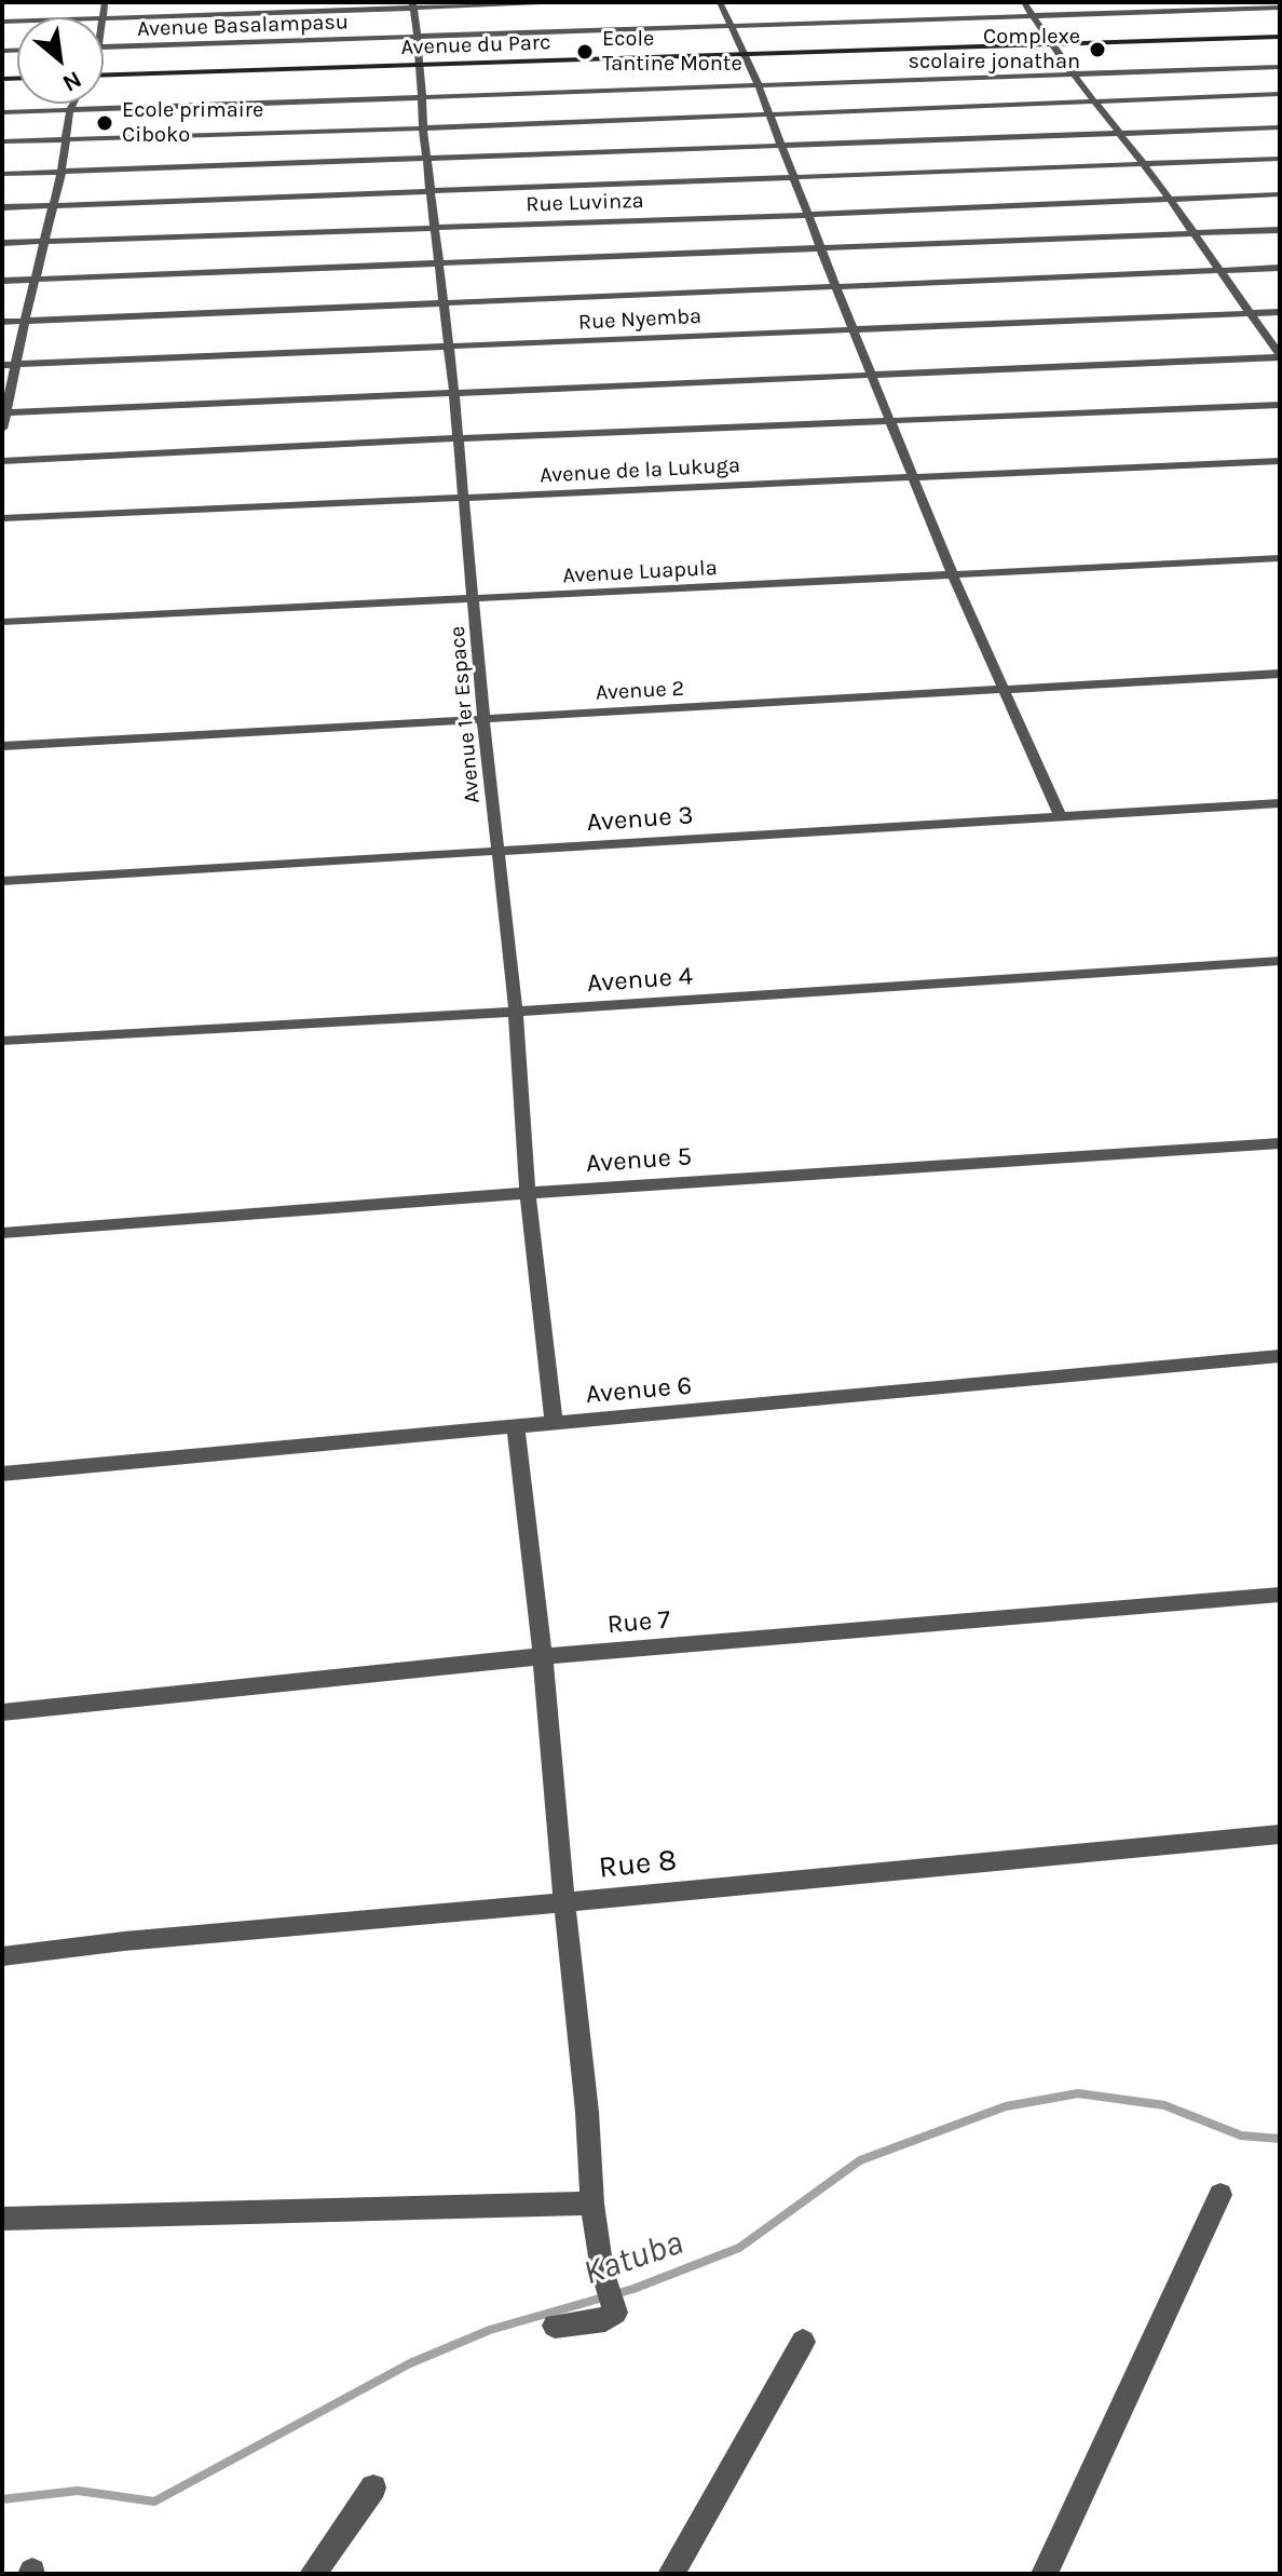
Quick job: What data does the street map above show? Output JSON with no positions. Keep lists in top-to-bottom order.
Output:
{
  "streets": {
    "street": [
      "Avenue Basalampasu",
      "Avenue du Parc",
      "Rue Luvinza",
      "Rue Nyemba",
      "Avenue de la Lukuga",
      "Avenue Luapula",
      "Avenue 2",
      "Avenue 1er Espace",
      "Avenue 3",
      "Avenue 4",
      "Avenue 5",
      "Avenue 6",
      "Rue 7",
      "Rue 8"
    ]
  },
  "crossings": [
    ["Avenue Basalampasu", "Avenue 1er Espace"],
    ["Avenue du Parc", "Avenue 1er Espace"],
    ["Rue Luvinza", "Avenue 1er Espace"],
    ["Rue Nyemba", "Avenue 1er Espace"],
    ["Avenue de la Lukuga", "Avenue 1er Espace"],
    ["Avenue Luapula", "Avenue 1er Espace"],
    ["Avenue 2", "Avenue 1er Espace"],
    ["Avenue 1er Espace", "Avenue 3"],
    ["Avenue 1er Espace", "Avenue 4"],
    ["Avenue 1er Espace", "Avenue 5"],
    ["Avenue 1er Espace", "Avenue 6"]
  ],
  "water": ["Katuba"],
  "places": ["Complexe scolaire jonathan", "Ecole Tantine Monte", "Ecole primaire Ciboko"],
  "north": "bottom right"
}
